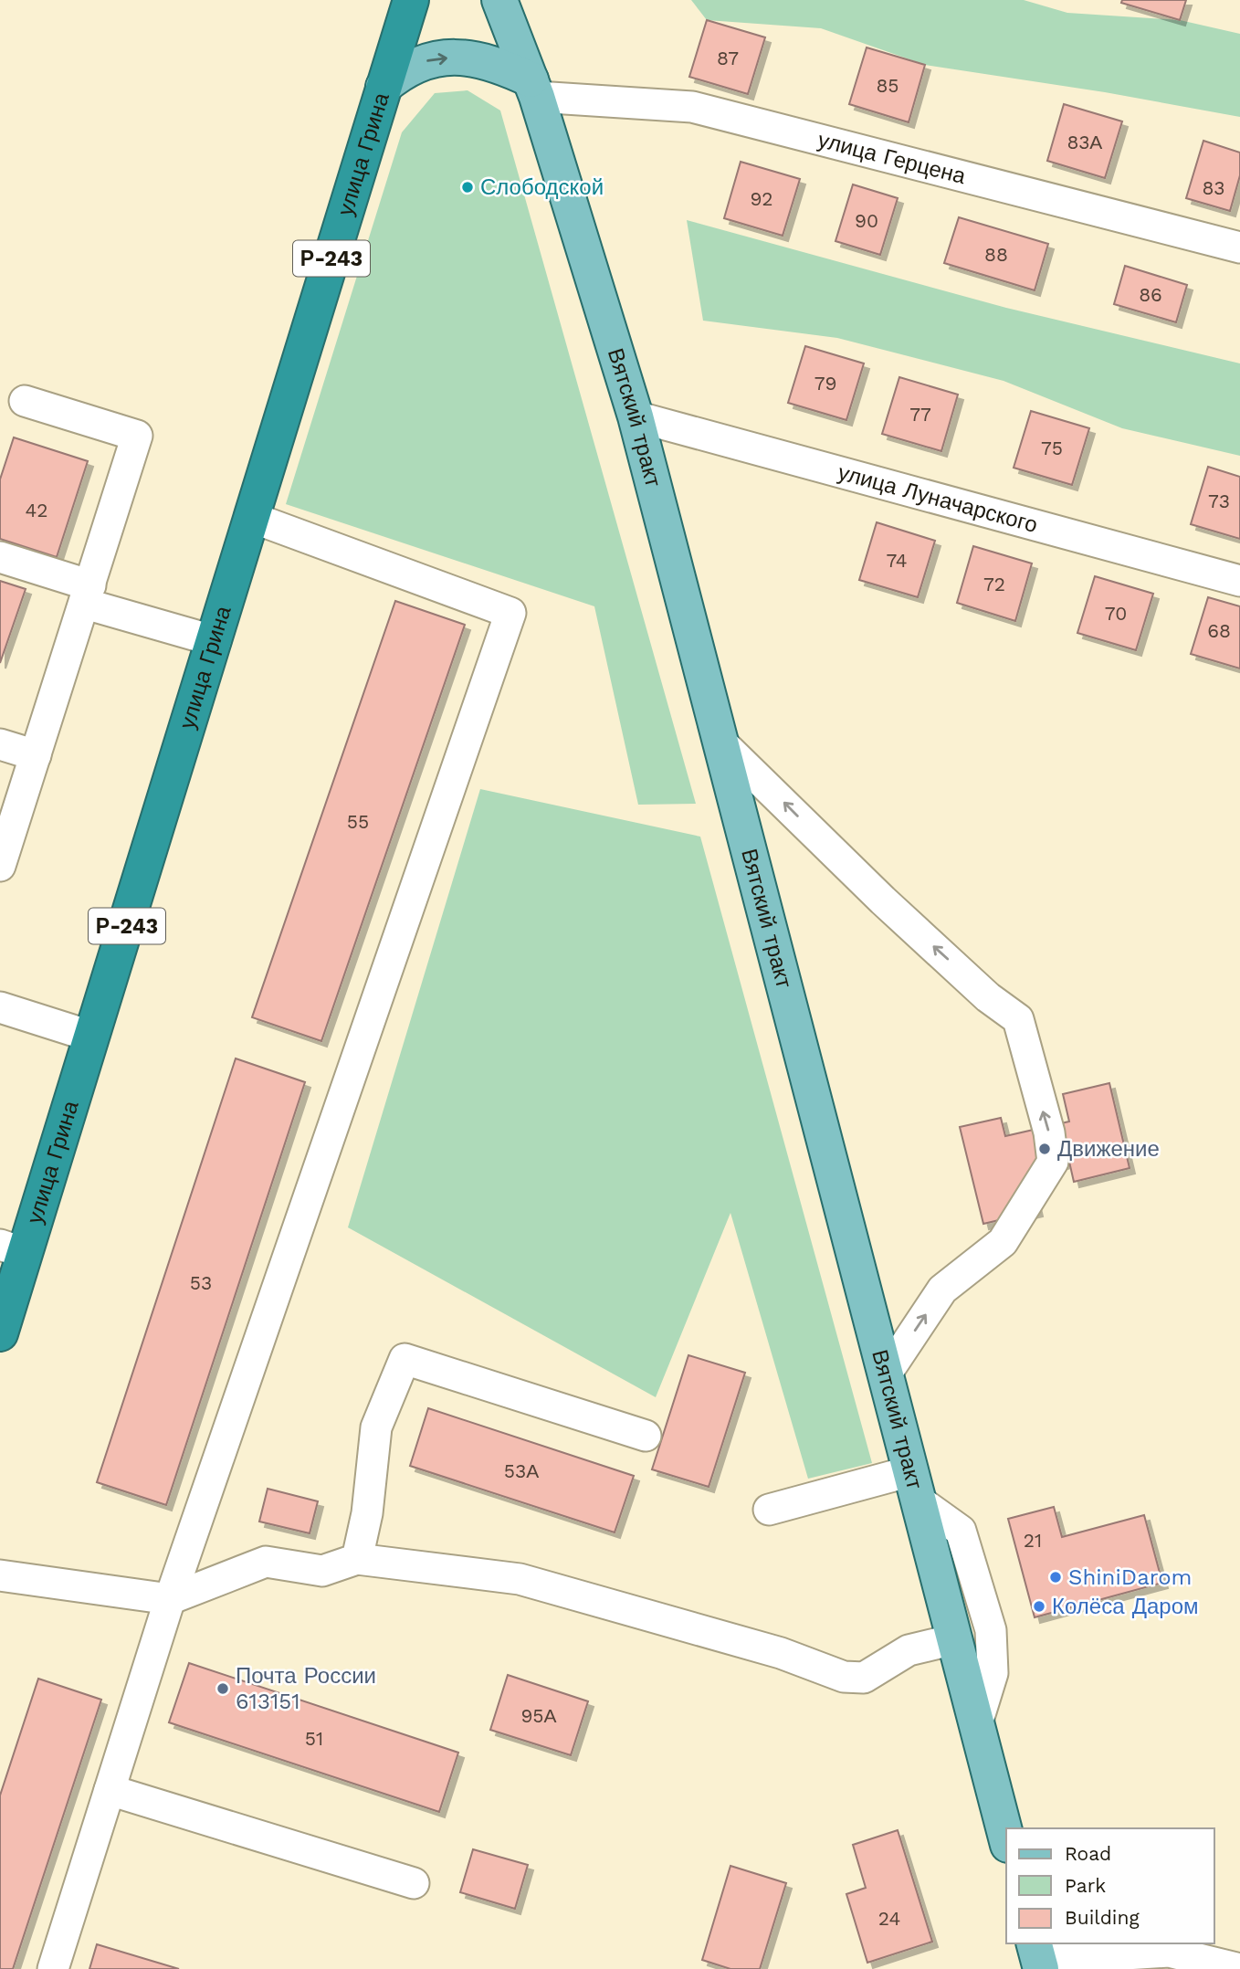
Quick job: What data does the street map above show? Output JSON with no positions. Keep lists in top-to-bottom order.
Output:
{
  "streets": {
    "highway": ["улица Грина", "Р-243"],
    "main road": ["Вятский тракт"],
    "street": ["улица Герцена", "улица Луначарского"]
  },
  "crossings": [
    ["улица Герцена", "Вятский тракт"],
    ["Вятский тракт", "улица Луначарского"]
  ],
  "places": [
    "Слободской",
    "Движение",
    "ShiniDarom",
    "Колёса Даром",
    "Почта России 613151"
  ],
  "house_numbers": [
    "87",
    "85",
    "83А",
    "83",
    "92",
    "90",
    "88",
    "86",
    "79",
    "77",
    "75",
    "73",
    "42",
    "74",
    "72",
    "70",
    "68",
    "55",
    "53",
    "53А",
    "21",
    "95А",
    "51",
    "24"
  ],
  "legend": ["Road", "Park", "Building"]
}
